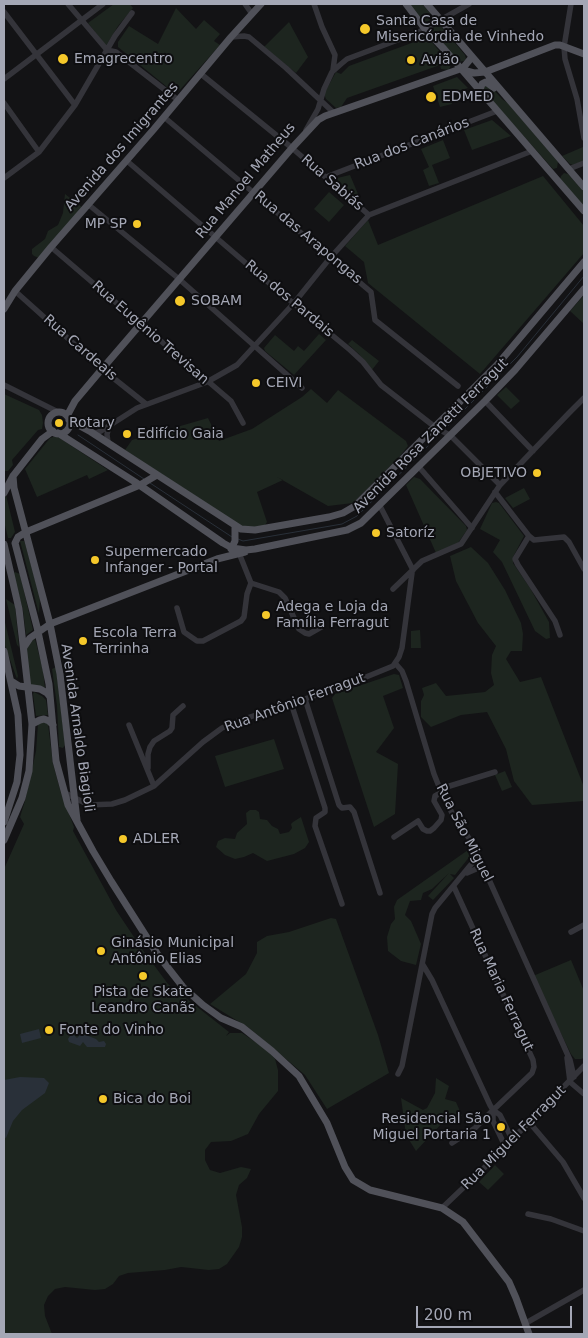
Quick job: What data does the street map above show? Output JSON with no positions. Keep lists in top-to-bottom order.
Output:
{
  "streets": {
    "main road": [
      "Avenida dos Imigrantes",
      "Rua Manoel Matheus",
      "Avenida Rosa Zanetti Ferragut",
      "Avenida Arnaldo Biagioli"
    ],
    "street": [
      "Rua dos Canários",
      "Rua Sabiás",
      "Rua das Arapongas",
      "Rua dos Pardais",
      "Rua Eugênio Trevisan",
      "Rua Cardeais",
      "Rua Antônio Ferragut",
      "Rua São Miguel",
      "Rua Maria Ferragut",
      "Rua Miguel Ferragut"
    ]
  },
  "crossings": [
    ["Rua dos Canários", "Rua Sabiás"],
    ["Avenida dos Imigrantes", "Rua Sabiás"],
    ["Avenida dos Imigrantes", "Rua das Arapongas"],
    ["Avenida dos Imigrantes", "Rua dos Pardais"],
    ["Avenida dos Imigrantes", "Rua Eugênio Trevisan"],
    ["Avenida dos Imigrantes", "Rua Cardeais"],
    ["Rua Manoel Matheus", "Rua Sabiás"],
    ["Rua Manoel Matheus", "Rua das Arapongas"],
    ["Rua Manoel Matheus", "Rua dos Pardais"],
    ["Rua Manoel Matheus", "Rua Eugênio Trevisan"],
    ["Rua Manoel Matheus", "Rua Cardeais"],
    ["Rua Manoel Matheus", "Avenida Rosa Zanetti Ferragut"],
    ["Rua dos Pardais", "Avenida Rosa Zanetti Ferragut"],
    ["Rua Antônio Ferragut", "Avenida Arnaldo Biagioli"],
    ["Rua Antônio Ferragut", "Rua São Miguel"],
    ["Rua São Miguel", "Rua Miguel Ferragut"]
  ],
  "places": [
    "Santa Casa de Misericórdia de Vinhedo",
    "Emagrecentro",
    "Avião",
    "EDMED",
    "MP SP",
    "SOBAM",
    "CEIVI",
    "Rotary",
    "Edifício Gaia",
    "OBJETIVO",
    "Satoríz",
    "Supermercado Infanger - Portal",
    "Adega e Loja da Família Ferragut",
    "Escola Terra Terrinha",
    "ADLER",
    "Ginásio Municipal Antônio Elias",
    "Pista de Skate Leandro Canãs",
    "Fonte do Vinho",
    "Bica do Boi",
    "Residencial São Miguel Portaria 1"
  ],
  "scale_bar": "200 m"
}
